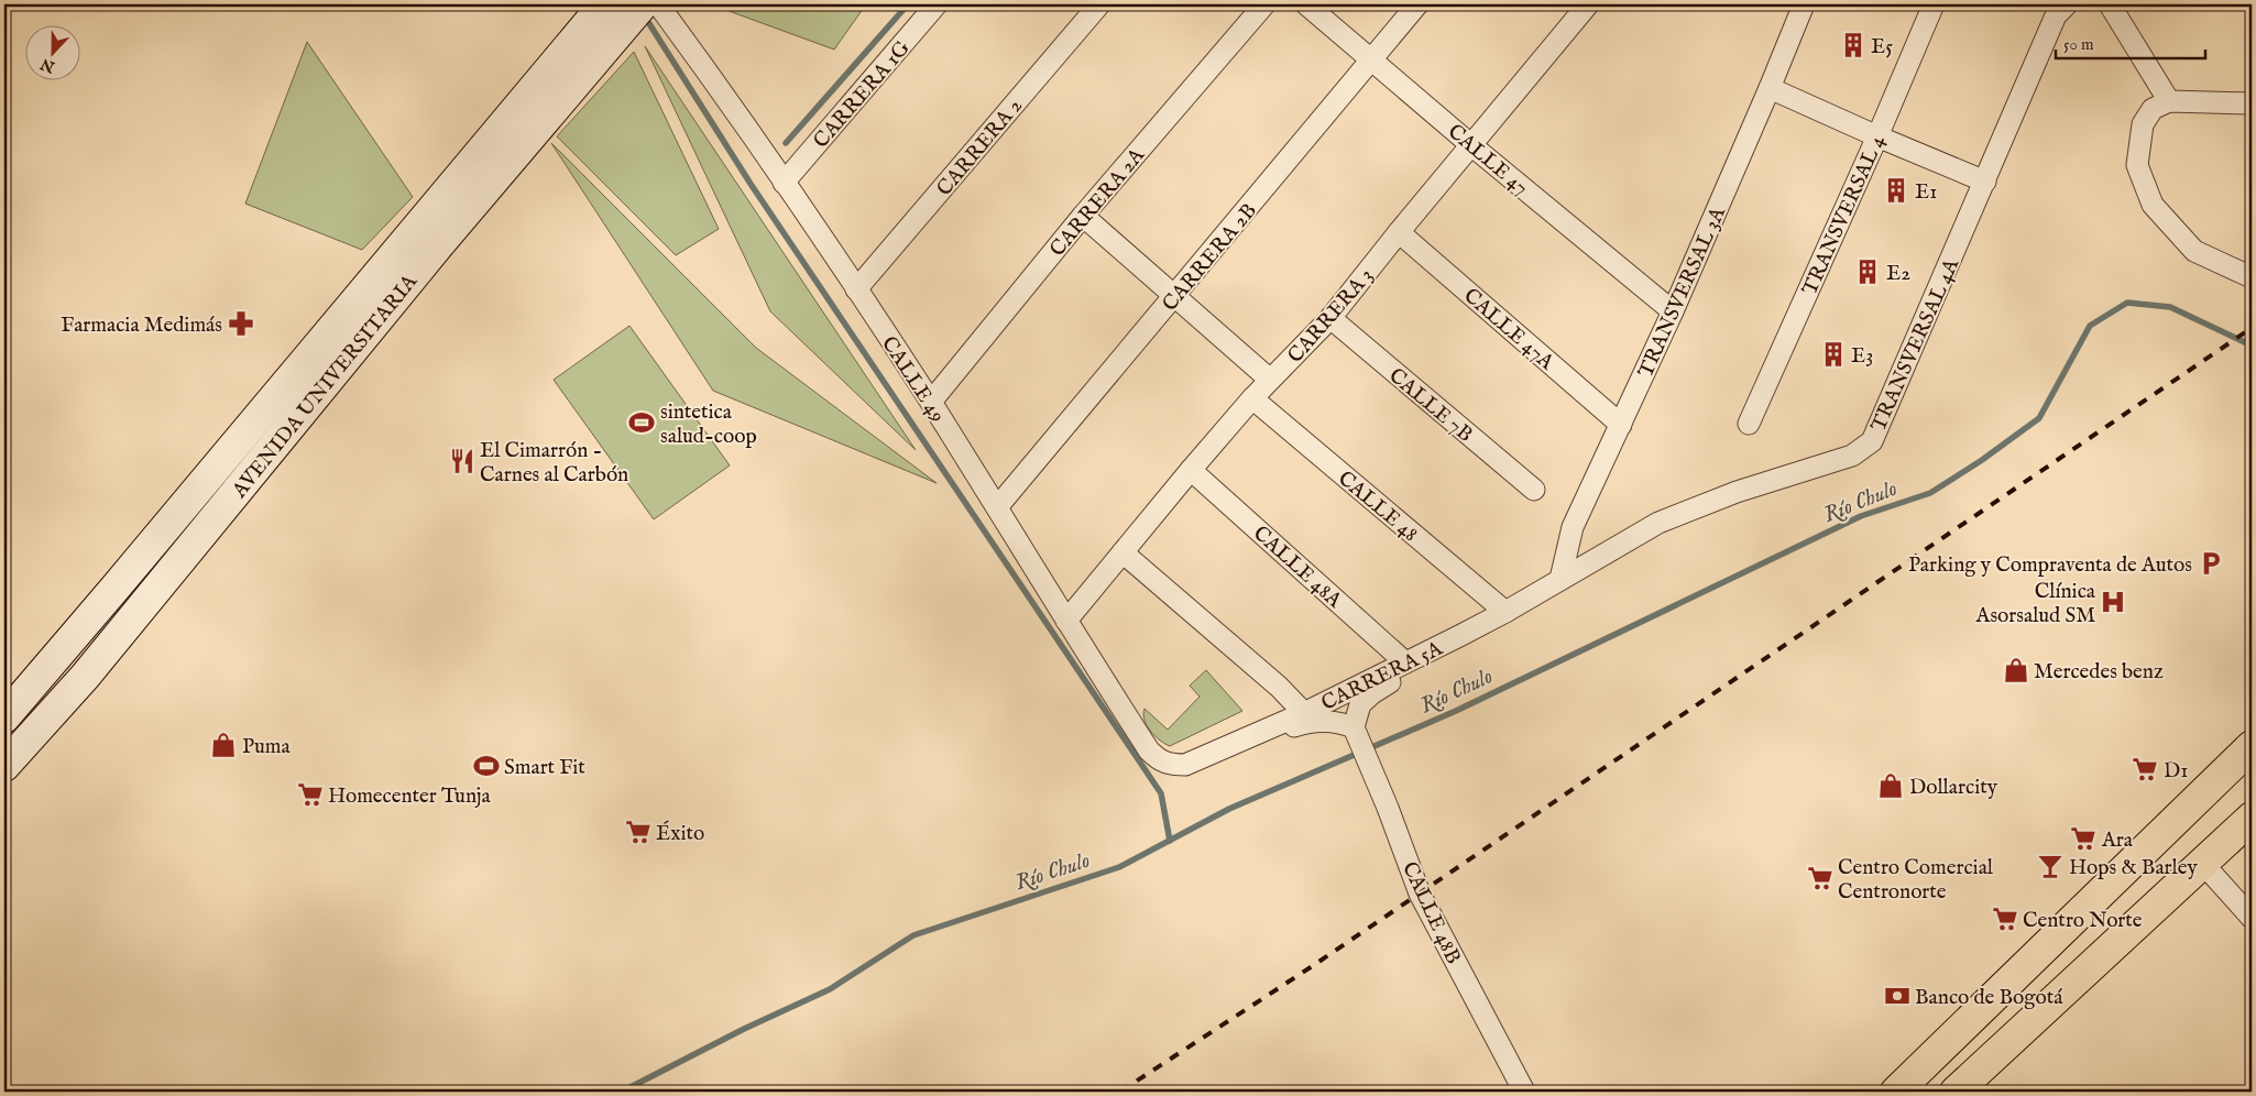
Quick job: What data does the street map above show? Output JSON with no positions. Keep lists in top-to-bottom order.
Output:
{
  "streets": {
    "main road": ["AVENIDA UNIVERSITARIA"],
    "street": [
      "CARRERA 1G",
      "CARRERA 2",
      "CALLE 47",
      "CARRERA 2A",
      "TRANSVERSAL 4",
      "CARRERA 2B",
      "TRANSVERSAL 3A",
      "CARRERA 3",
      "CALLE 47A",
      "TRANSVERSAL 4A",
      "CALLE 49",
      "CALLE 7B",
      "CALLE 48",
      "CALLE 48A",
      "CARRERA 5A",
      "CALLE 48B"
    ]
  },
  "crossings": [
    ["CARRERA 1G", "CALLE 49"],
    ["CARRERA 2", "CALLE 49"],
    ["CALLE 47", "CARRERA 2B"],
    ["CALLE 47", "TRANSVERSAL 3A"],
    ["CALLE 47", "CARRERA 3"],
    ["CARRERA 2A", "CALLE 49"],
    ["CARRERA 2B", "CALLE 49"],
    ["TRANSVERSAL 3A", "CALLE 47A"],
    ["TRANSVERSAL 3A", "CARRERA 5A"],
    ["CARRERA 3", "CALLE 47A"],
    ["CARRERA 3", "CALLE 49"],
    ["CARRERA 3", "CALLE 7B"],
    ["CARRERA 3", "CALLE 48"],
    ["CARRERA 3", "CALLE 48A"],
    ["TRANSVERSAL 4A", "CARRERA 5A"],
    ["CALLE 49", "CARRERA 5A"],
    ["CALLE 48", "CARRERA 5A"],
    ["CALLE 48A", "CARRERA 5A"]
  ],
  "water": ["Río Chulo"],
  "places": {
    "building": [
      "E5",
      "E1",
      "E2",
      "E3"
    ],
    "pharmacy": ["Farmacia Medimás"],
    "sports": ["sintetica salud-coop", "Smart Fit"],
    "restaurant": ["El Cimarrón - Carnes al Carbón"],
    "parking": ["Parking y Compraventa de Autos"],
    "hospital": ["Clínica Asorsalud SM"],
    "shop": ["Mercedes benz", "Puma", "Dollarcity"],
    "supermarket": [
      "D1",
      "Homecenter Tunja",
      "Éxito",
      "Ara",
      "Centro Comercial Centronorte",
      "Centro Norte"
    ],
    "bar": ["Hops & Barley"],
    "bank": ["Banco de Bogotá"]
  },
  "scale_bar": "50 m",
  "north": "bottom"
}
